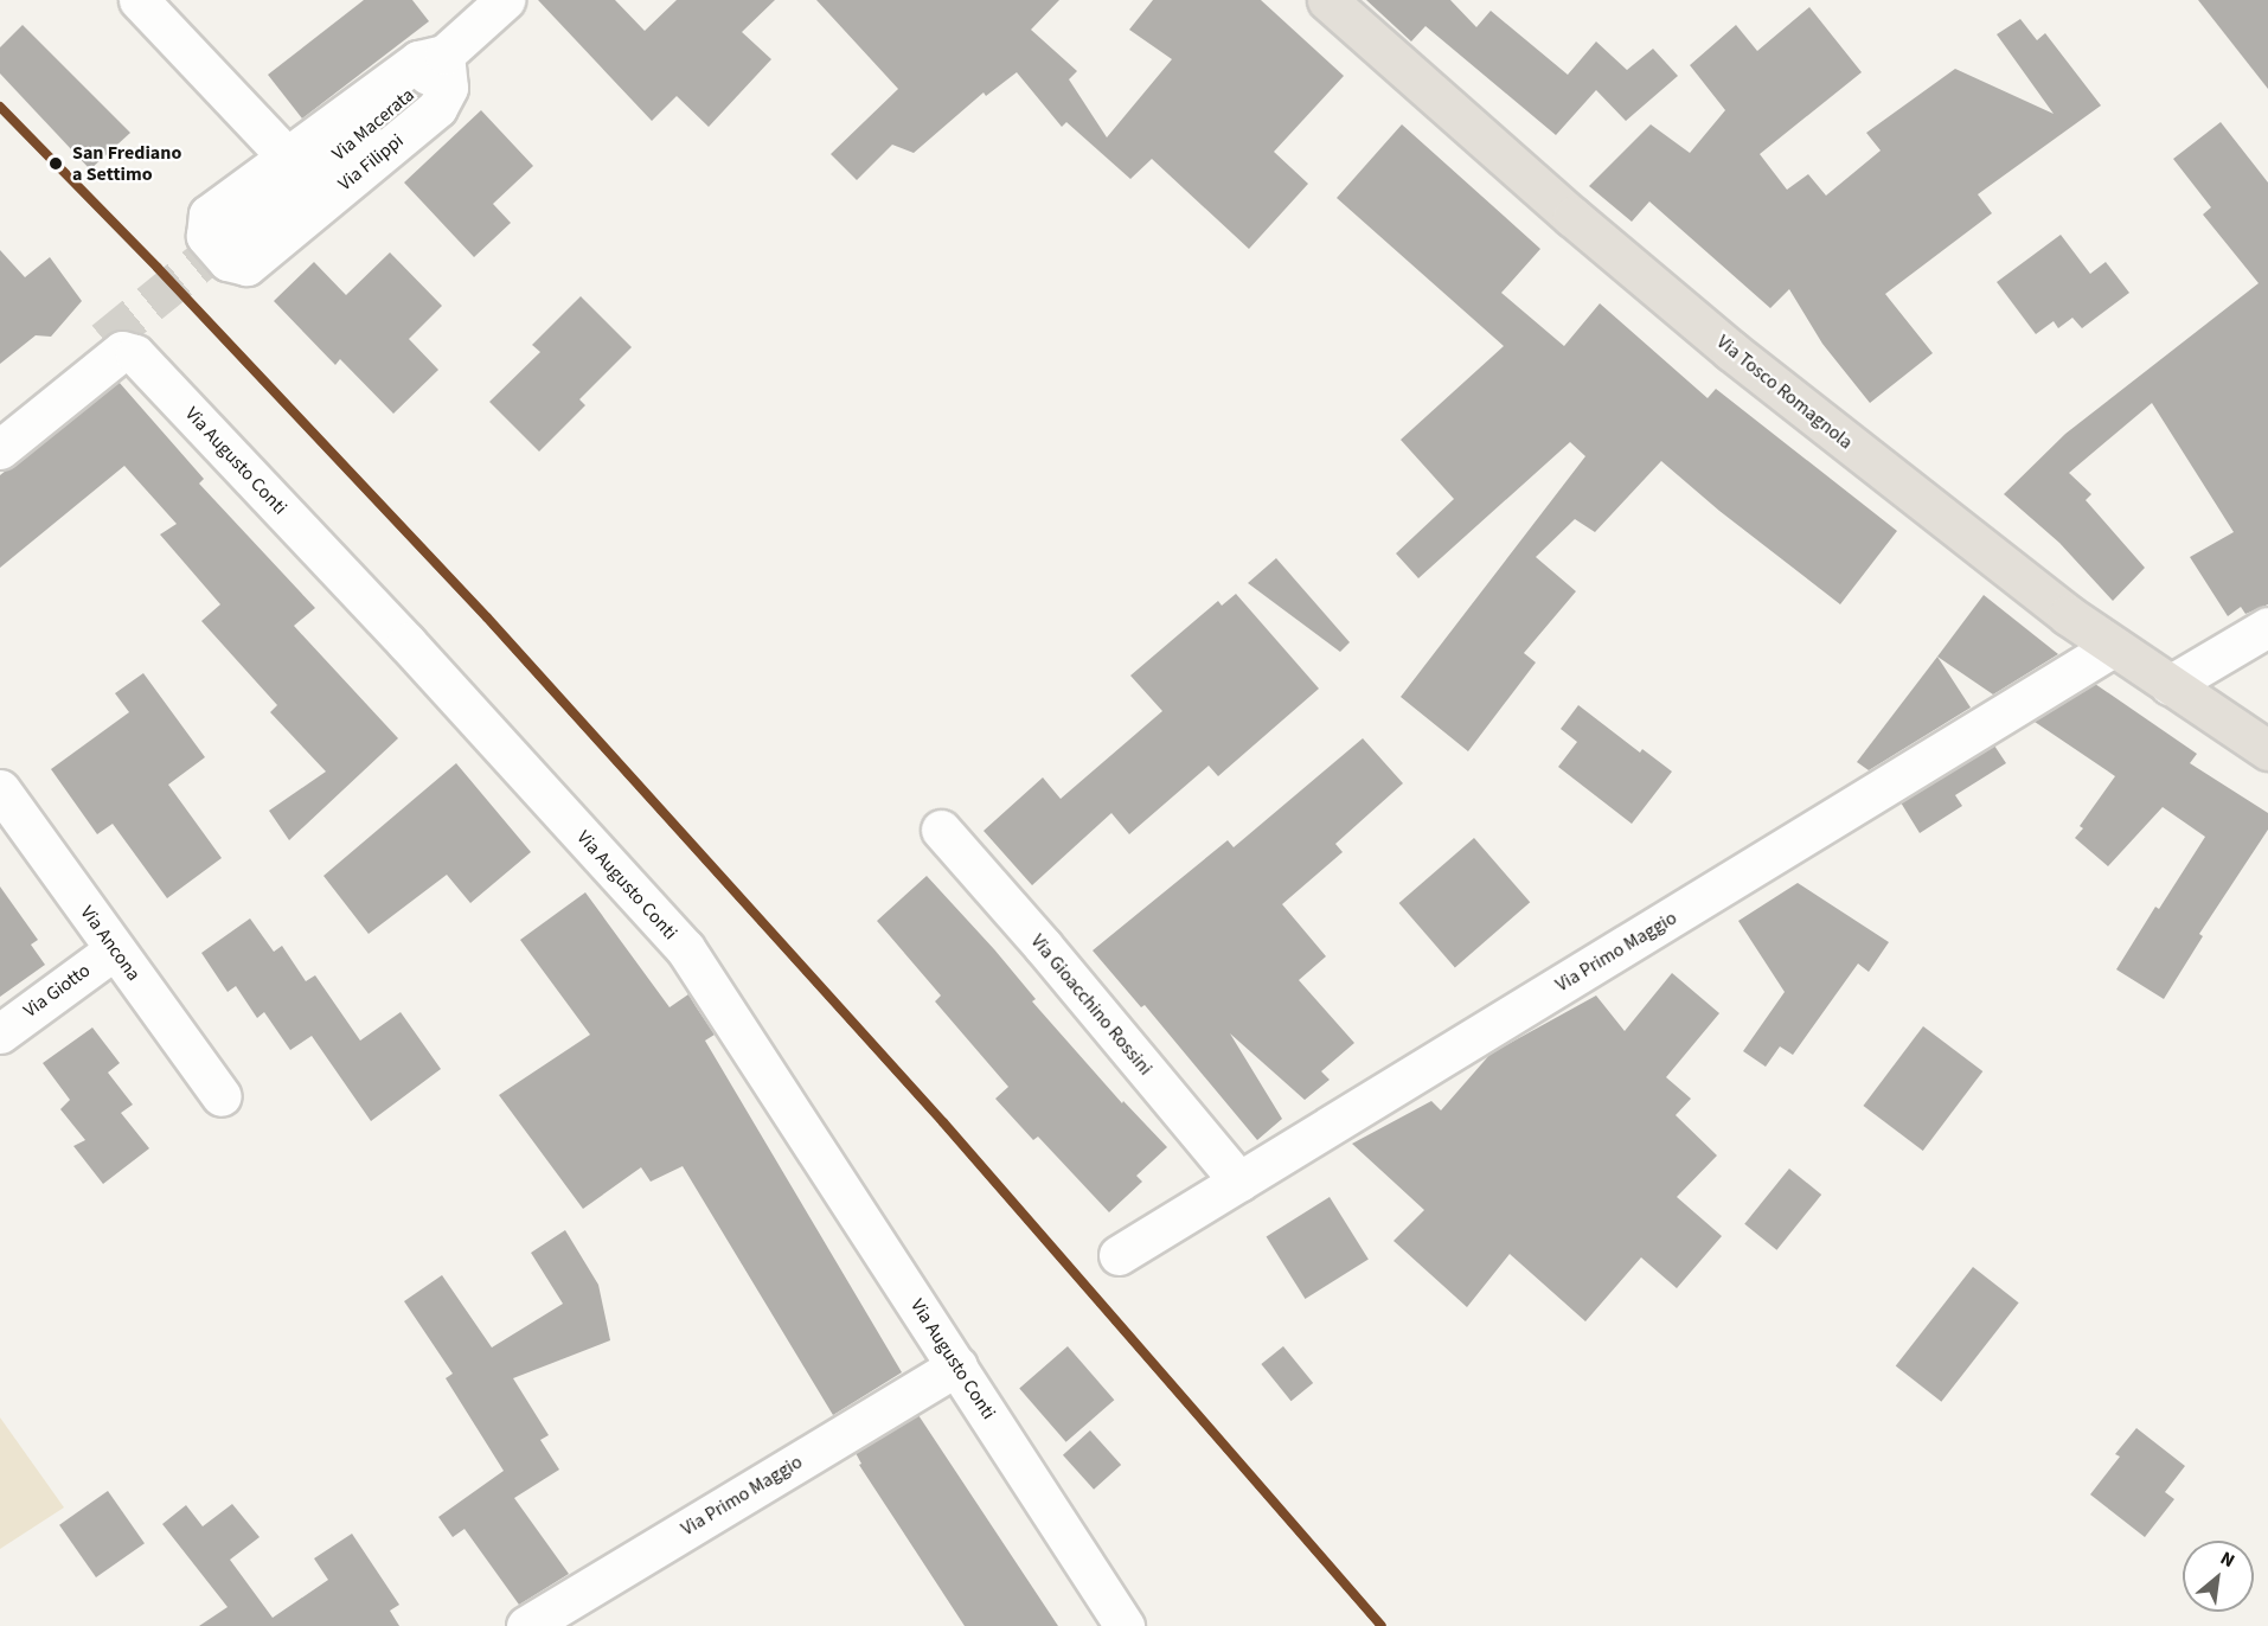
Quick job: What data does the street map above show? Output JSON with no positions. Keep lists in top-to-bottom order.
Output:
{
  "streets": {
    "main road": ["Via Tosco Romagnola"],
    "street": [
      "Via Macerata",
      "Via Filippi",
      "Via Augusto Conti",
      "Via Ancona",
      "Via Primo Maggio",
      "Via Giotto",
      "Via Gioacchino Rossini"
    ]
  },
  "crossings": [
    ["Via Macerata", "Via Filippi"],
    ["Via Tosco Romagnola", "Via Primo Maggio"],
    ["Via Augusto Conti", "Via Primo Maggio"],
    ["Via Ancona", "Via Giotto"],
    ["Via Primo Maggio", "Via Gioacchino Rossini"]
  ],
  "places": ["San Frediano a Settimo"],
  "north": "top right"
}
